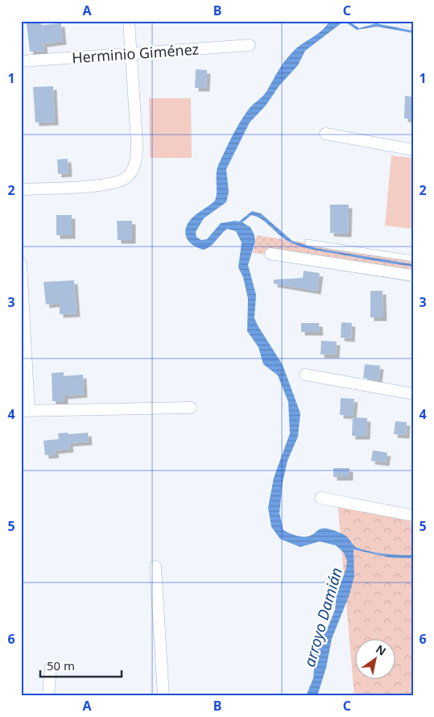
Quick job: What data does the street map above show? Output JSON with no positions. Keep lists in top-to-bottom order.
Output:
{
  "streets": {
    "street": ["Herminio Giménez"]
  },
  "water": ["arroyo Damián"],
  "scale_bar": "50 m",
  "north": "top right",
  "grid": {
    "columns": ["A", "B", "C"],
    "rows": [
      "1",
      "2",
      "3",
      "4",
      "5",
      "6"
    ]
  }
}
